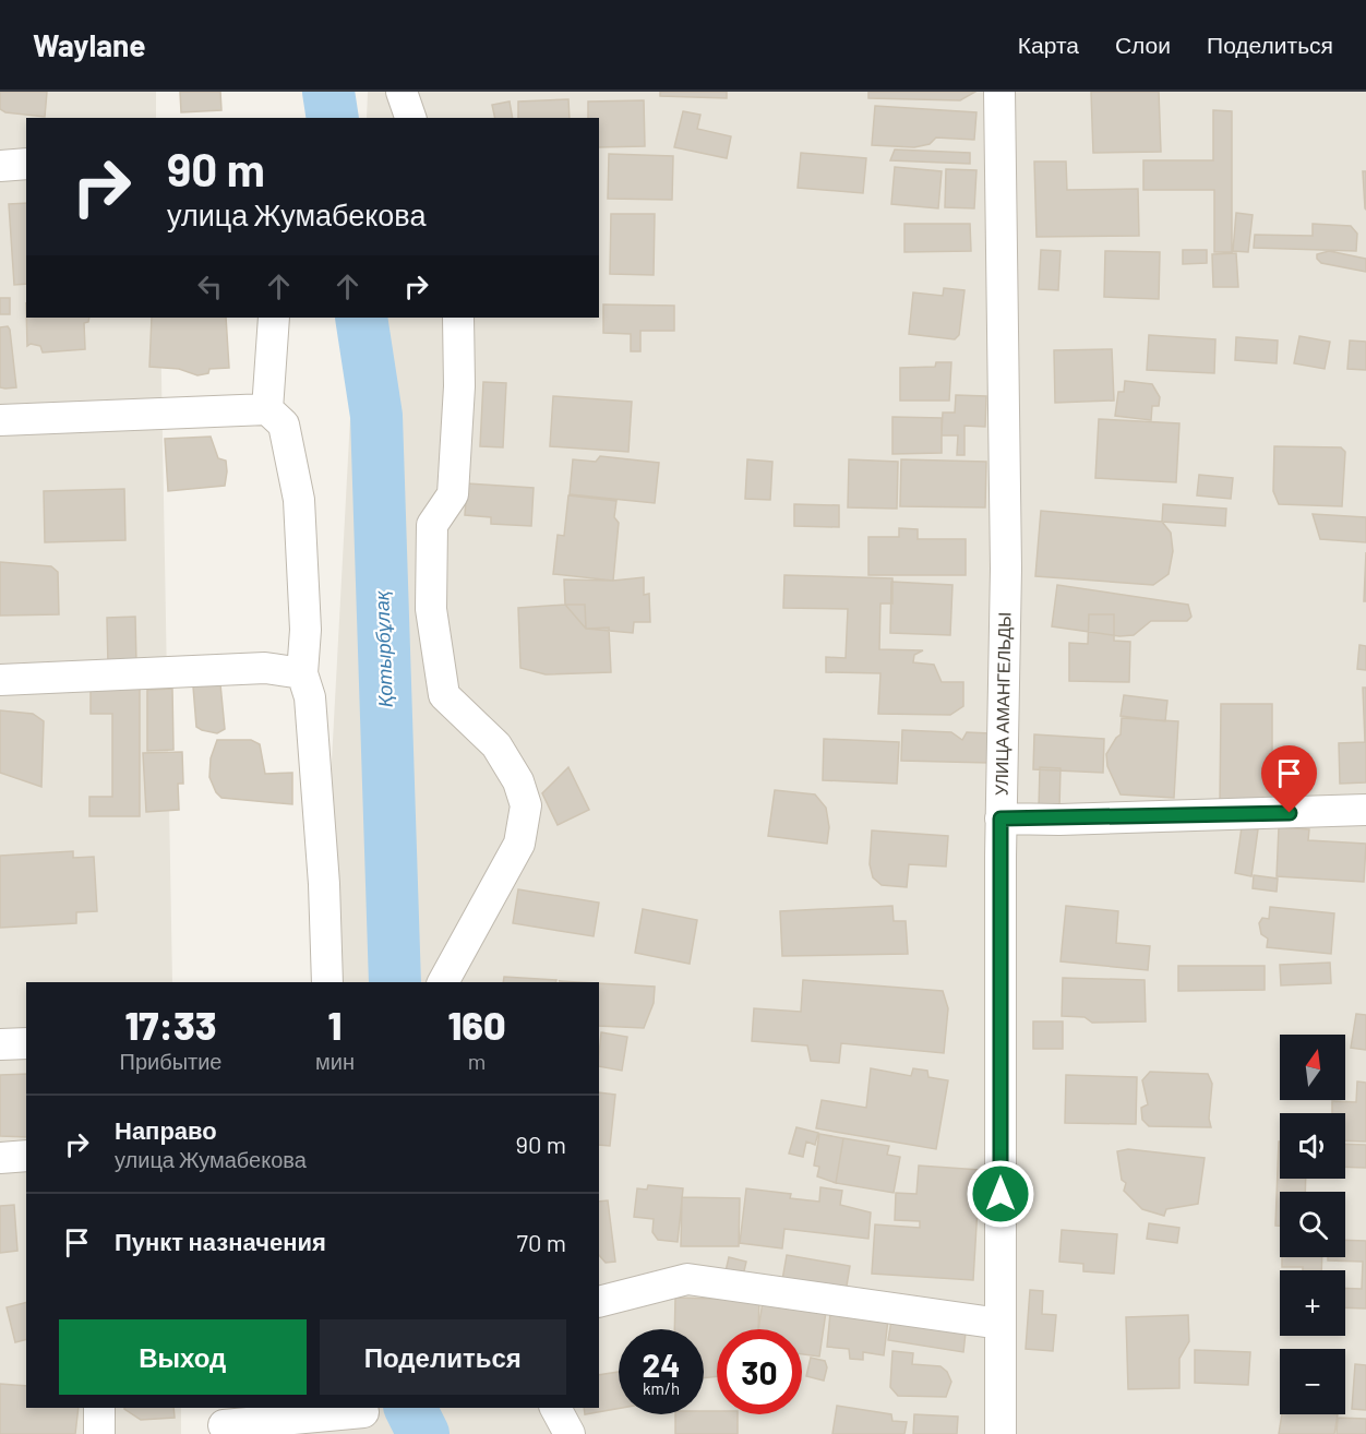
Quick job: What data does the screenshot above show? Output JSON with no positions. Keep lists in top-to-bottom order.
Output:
{
  "streets": {
    "street": ["УЛИЦА АМАНГЕЛЬДЫ"]
  },
  "water": ["Қотырбұлақ"],
  "north": "top",
  "page": {
    "header": "Waylane",
    "nav": ["Карта", "Слои", "Поделиться"],
    "turn": ["90 m", "улица Жумабекова"],
    "eta": [
      "17:33",
      "Прибытие",
      "1",
      "мин",
      "160",
      "m"
    ],
    "map_buttons": ["+", "−"],
    "list": [
      {
        "name": "Направо",
        "note": "улица Жумабекова",
        "value": "90 m"
      },
      {
        "name": "Пункт назначения",
        "value": "70 m"
      }
    ],
    "buttons": ["Выход", "Поделиться"],
    "speed": "24 km/h",
    "limit": "30"
  }
}
